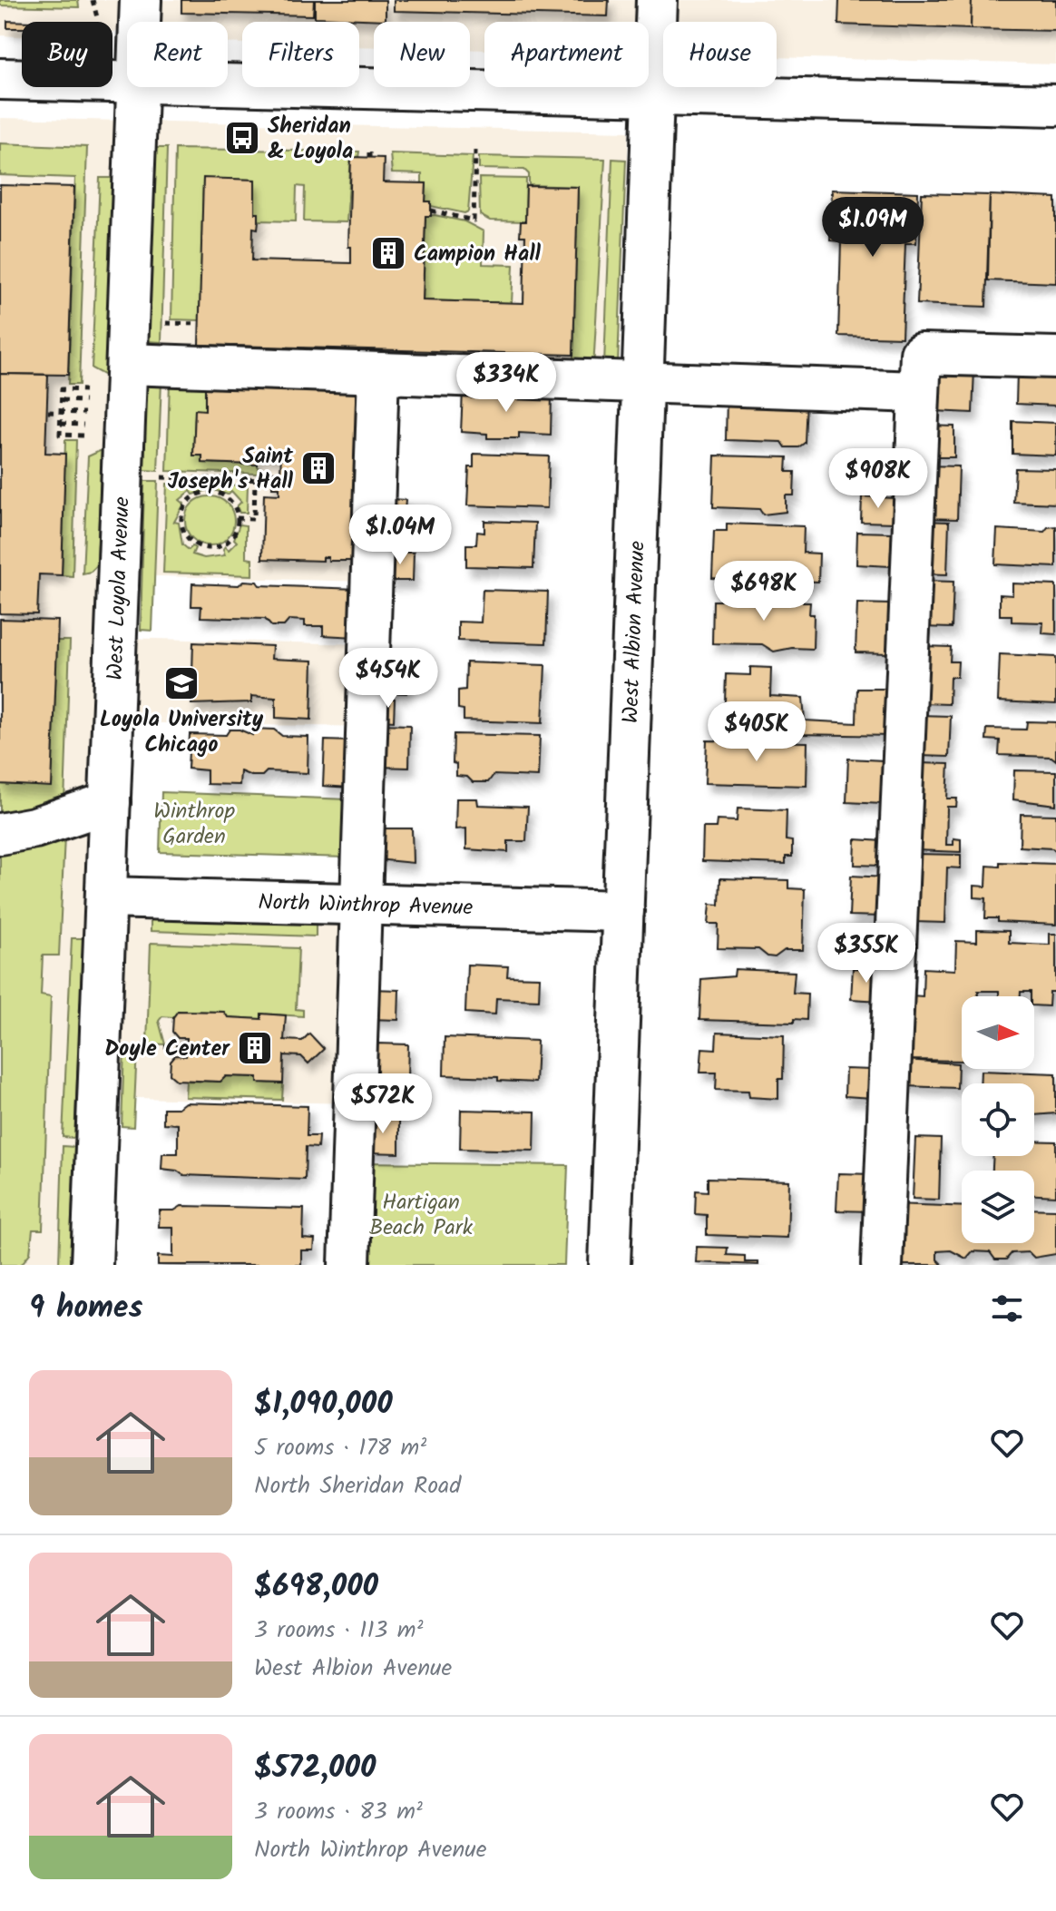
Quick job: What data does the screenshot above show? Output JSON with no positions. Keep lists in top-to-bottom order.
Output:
{
  "streets": {
    "street": ["West Loyola Avenue", "West Albion Avenue", "North Winthrop Avenue"]
  },
  "crossings": [
    ["West Loyola Avenue", "North Winthrop Avenue"],
    ["West Albion Avenue", "North Winthrop Avenue"]
  ],
  "parks": ["Winthrop Garden", "Hartigan Beach Park"],
  "places": {
    "bus stop": ["Sheridan & Loyola"],
    "building": ["Campion Hall", "Saint Joseph's Hall", "Doyle Center"],
    "school or university": ["Loyola University Chicago"]
  },
  "north": "right",
  "page": {
    "chip": [
      "Buy",
      "Rent",
      "Filters",
      "New",
      "Apartment",
      "House"
    ],
    "price": [
      "$1.09M",
      "$334K",
      "$908K",
      "$1.04M",
      "$698K",
      "$454K",
      "$405K",
      "$355K",
      "$572K"
    ],
    "heading": "9 homes",
    "list": [
      {
        "name": "$1,090,000",
        "note": "5 rooms · 178 m² · North Sheridan Road"
      },
      {
        "name": "$698,000",
        "note": "3 rooms · 113 m² · West Albion Avenue"
      },
      {
        "name": "$572,000",
        "note": "3 rooms · 83 m² · North Winthrop Avenue"
      }
    ]
  }
}
